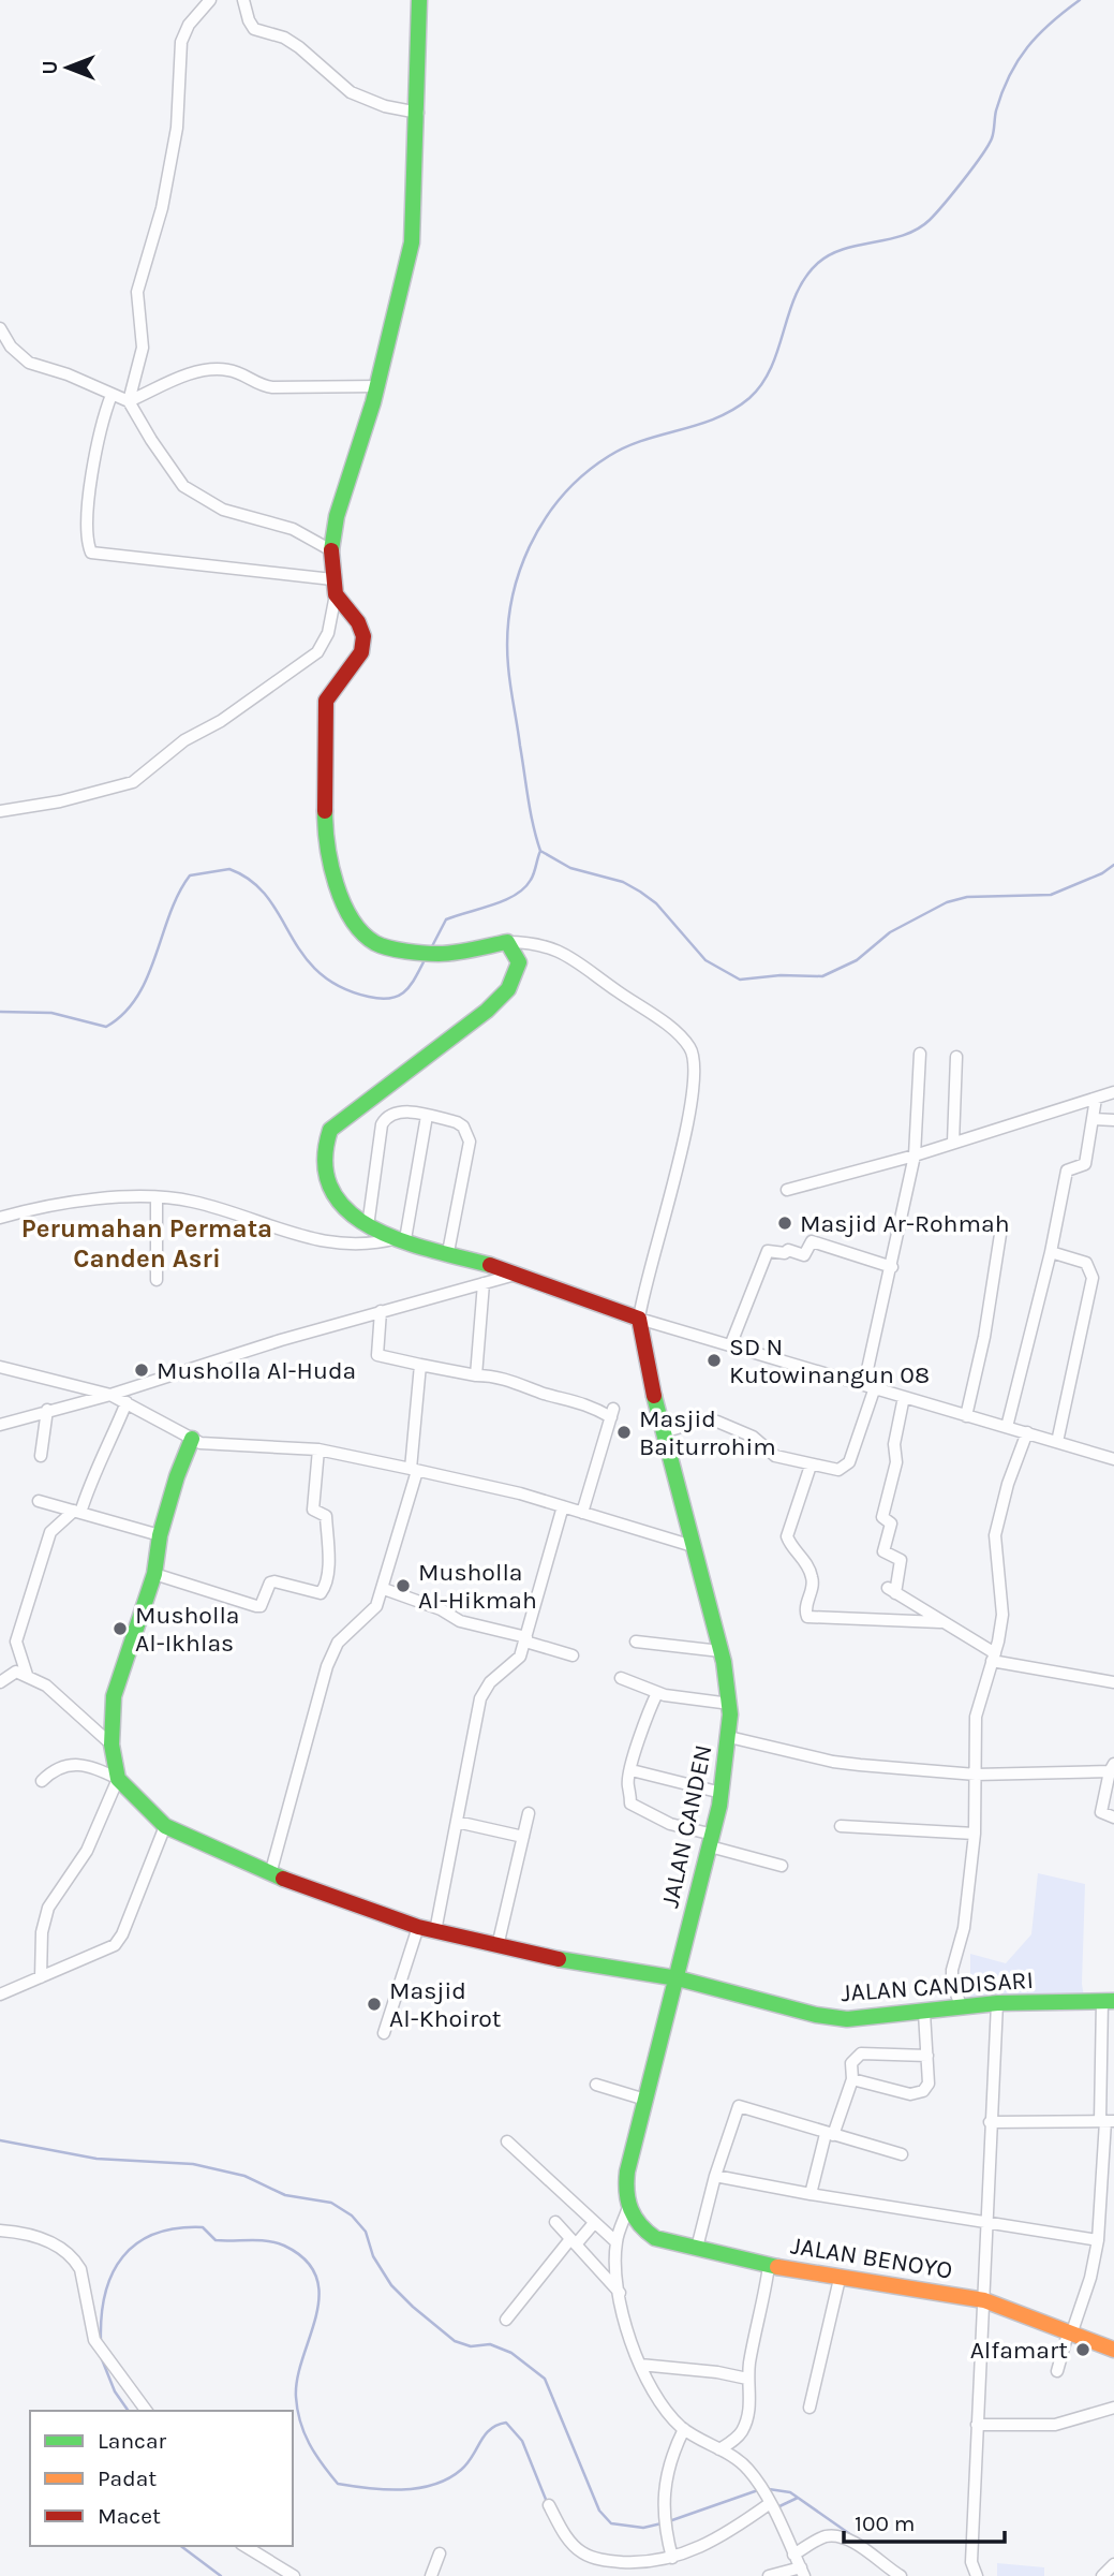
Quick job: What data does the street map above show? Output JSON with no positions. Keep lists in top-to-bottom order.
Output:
{
  "streets": {
    "street": ["JALAN CANDEN", "JALAN CANDISARI", "JALAN BENOYO"]
  },
  "crossings": [
    ["JALAN CANDEN", "JALAN CANDISARI"],
    ["JALAN CANDEN", "JALAN BENOYO"]
  ],
  "districts": ["Perumahan Permata Canden Asri"],
  "places": [
    "Masjid Ar-Rohmah",
    "SD N Kutowinangun 08",
    "Musholla Al-Huda",
    "Masjid Baiturrohim",
    "Musholla Al-Hikmah",
    "Musholla Al-Ikhlas",
    "Masjid Al-Khoirot",
    "Alfamart"
  ],
  "legend": ["Lancar", "Padat", "Macet"],
  "scale_bar": "100 m",
  "north": "left"
}
